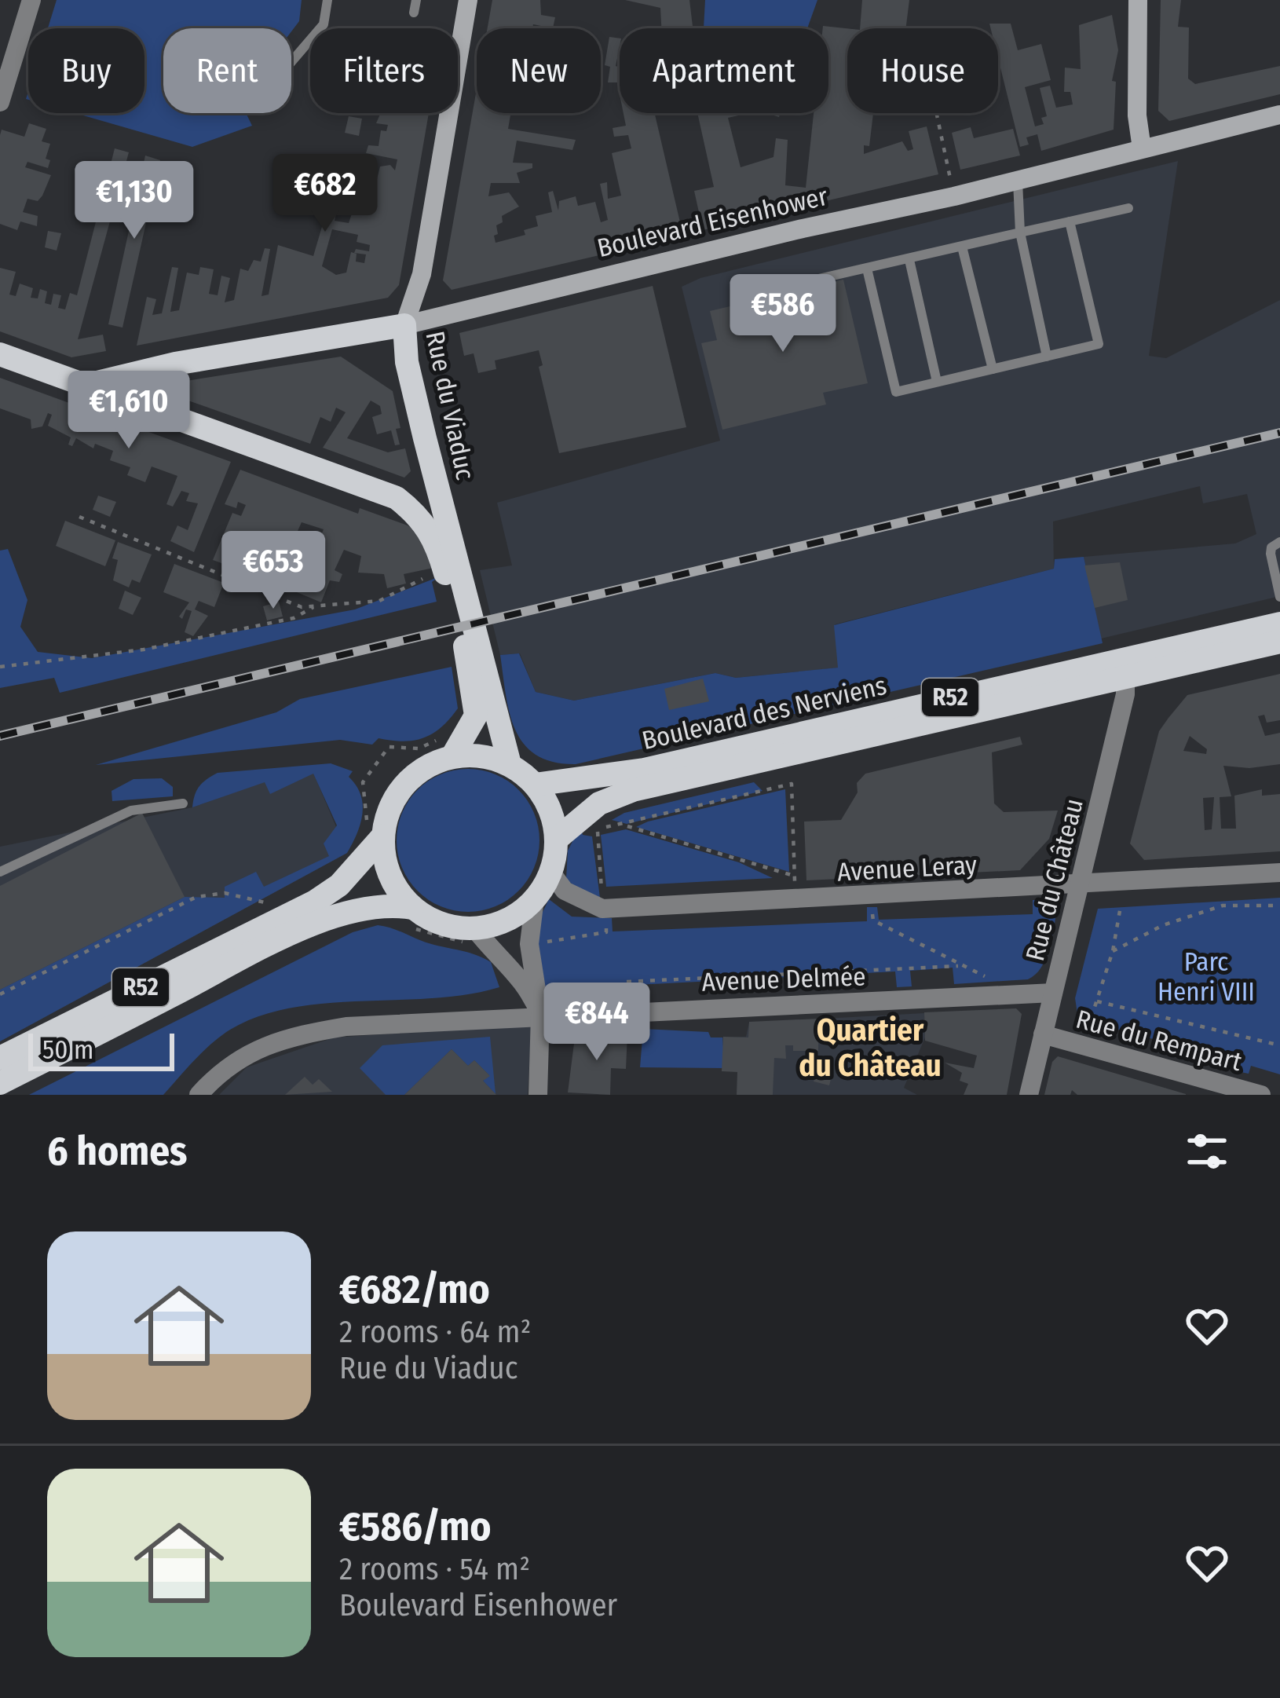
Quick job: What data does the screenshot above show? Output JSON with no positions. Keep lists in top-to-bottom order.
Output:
{
  "streets": {
    "main road": [
      "Boulevard Eisenhower",
      "Rue du Viaduc",
      "R52",
      "Boulevard des Nerviens"
    ],
    "street": [
      "Avenue Leray",
      "Rue du Château",
      "Avenue Delmée",
      "Rue du Rempart"
    ]
  },
  "crossings": [
    ["Boulevard Eisenhower", "Rue du Viaduc"],
    ["Rue du Viaduc", "R52"],
    ["Rue du Viaduc", "Boulevard des Nerviens"],
    ["Rue du Viaduc", "Avenue Leray"],
    ["R52", "Boulevard des Nerviens"],
    ["R52", "Avenue Leray"],
    ["Boulevard des Nerviens", "Avenue Leray"],
    ["Boulevard des Nerviens", "Rue du Château"],
    ["Avenue Leray", "Rue du Château"],
    ["Rue du Château", "Avenue Delmée"],
    ["Rue du Château", "Rue du Rempart"]
  ],
  "districts": ["Quartier du Château"],
  "parks": ["Parc Henri VIII"],
  "scale_bar": "50 m",
  "page": {
    "chip": [
      "Buy",
      "Rent",
      "Filters",
      "New",
      "Apartment",
      "House"
    ],
    "price": [
      "€682",
      "€1,130",
      "€586",
      "€1,610",
      "€653",
      "€844"
    ],
    "scale": "50 m",
    "heading": "6 homes",
    "list": [
      {
        "name": "€682/mo",
        "note": "2 rooms · 64 m² · Rue du Viaduc"
      },
      {
        "name": "€586/mo",
        "note": "2 rooms · 54 m² · Boulevard Eisenhower"
      }
    ]
  }
}
